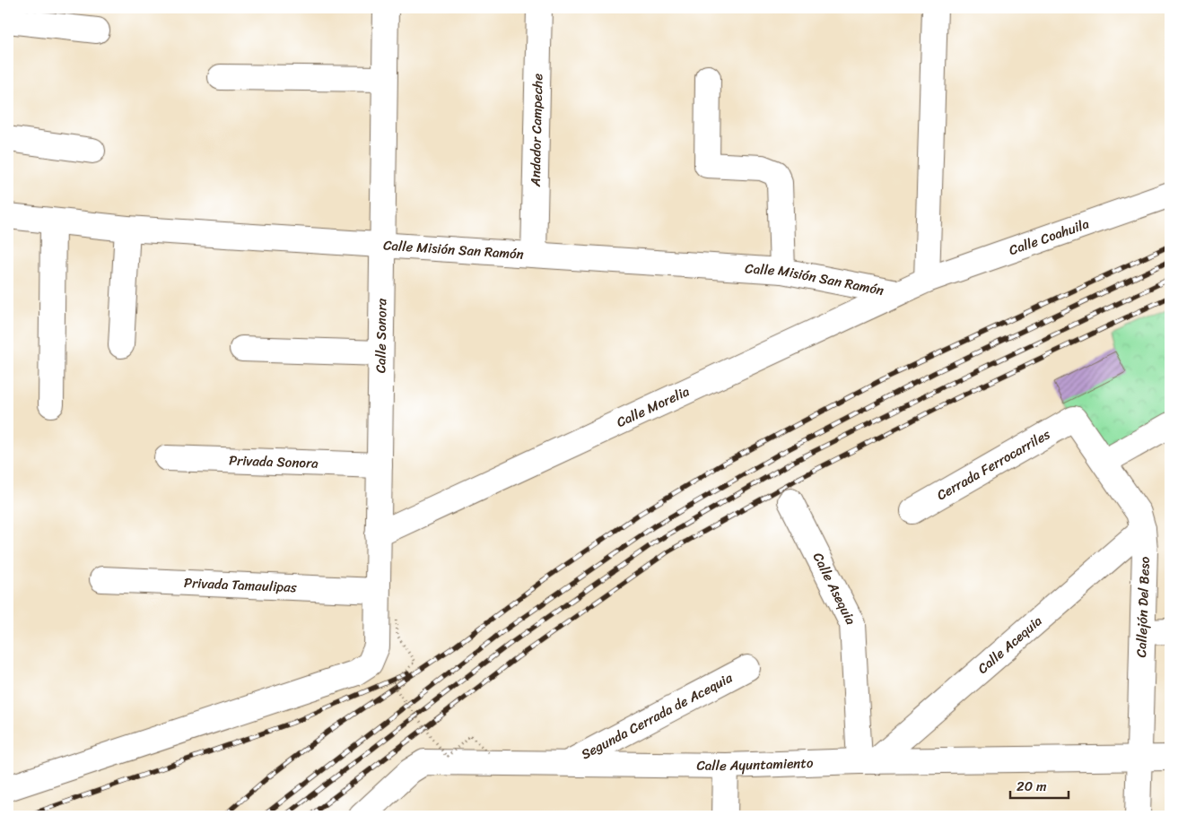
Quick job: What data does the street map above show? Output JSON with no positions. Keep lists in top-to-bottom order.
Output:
{
  "streets": {
    "street": [
      "Andador Campeche",
      "Calle Coahuila",
      "Calle Misión San Ramón",
      "Calle Sonora",
      "Calle Morelia",
      "Privada Sonora",
      "Cerrada Ferrocarriles",
      "Privada Tamaulipas",
      "Calle Asequia",
      "Callejón Del Beso",
      "Calle Acequia",
      "Segunda Cerrada de Acequia",
      "Calle Ayuntamiento"
    ]
  },
  "crossings": [
    ["Andador Campeche", "Calle Misión San Ramón"],
    ["Calle Coahuila", "Calle Morelia"],
    ["Calle Misión San Ramón", "Calle Sonora"],
    ["Calle Misión San Ramón", "Calle Morelia"],
    ["Calle Sonora", "Calle Morelia"],
    ["Calle Sonora", "Privada Sonora"],
    ["Calle Sonora", "Privada Tamaulipas"],
    ["Cerrada Ferrocarriles", "Callejón Del Beso"],
    ["Calle Asequia", "Calle Acequia"],
    ["Calle Asequia", "Calle Ayuntamiento"],
    ["Callejón Del Beso", "Calle Acequia"],
    ["Callejón Del Beso", "Calle Ayuntamiento"],
    ["Calle Acequia", "Calle Ayuntamiento"],
    ["Segunda Cerrada de Acequia", "Calle Ayuntamiento"]
  ],
  "scale_bar": "20 m"
}
